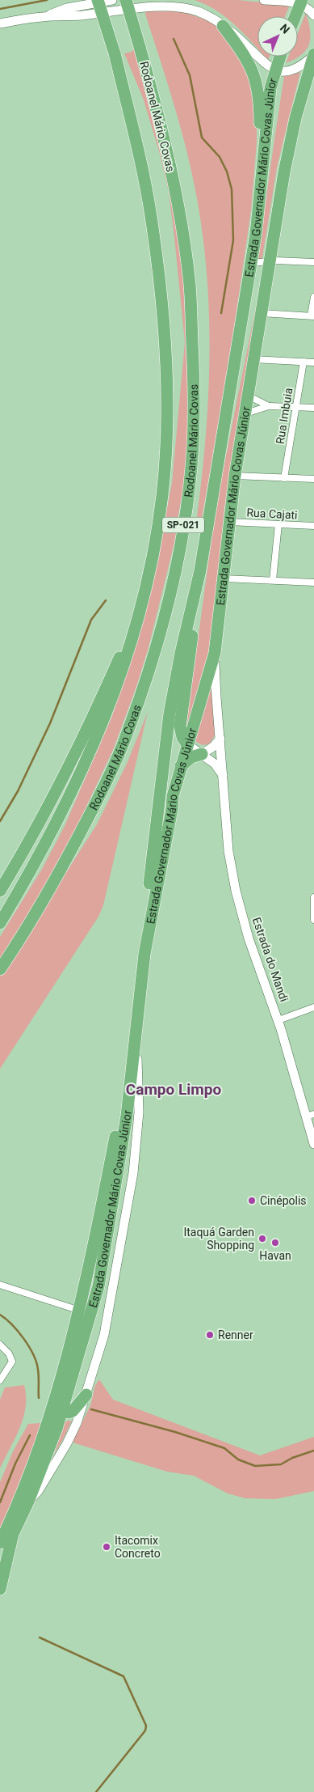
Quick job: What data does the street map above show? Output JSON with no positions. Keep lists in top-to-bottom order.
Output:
{
  "streets": {
    "highway": ["Rodoanel Mário Covas", "Estrada Governador Mário Covas Júnior", "SP-021"],
    "main road": ["Estrada do Mandi"],
    "street": ["Rua Imbuia", "Rua Cajati"]
  },
  "crossings": [
    ["Estrada Governador Mário Covas Júnior", "Rua Cajati"],
    ["Estrada Governador Mário Covas Júnior", "Estrada do Mandi"]
  ],
  "districts": ["Campo Limpo"],
  "places": [
    "Cinépolis",
    "Itaquá Garden Shopping",
    "Havan",
    "Renner",
    "Itacomix Concreto"
  ],
  "north": "top right"
}
